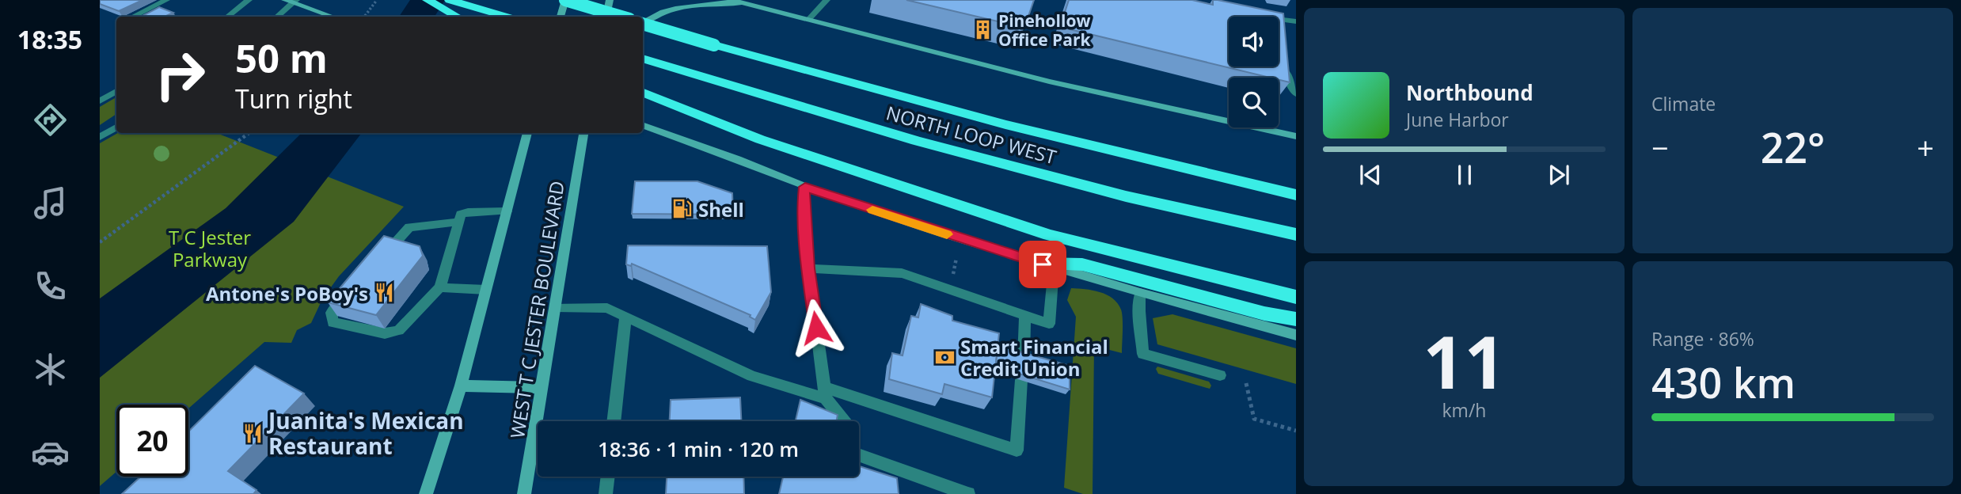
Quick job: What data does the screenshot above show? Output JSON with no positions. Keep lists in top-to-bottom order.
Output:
{
  "streets": {
    "highway": ["NORTH LOOP WEST"],
    "main road": ["WEST T C JESTER BOULEVARD"]
  },
  "parks": ["T C Jester Parkway"],
  "places": {
    "building": ["Pinehollow Office Park"],
    "fuel station": ["Shell"],
    "restaurant": ["Antone's PoBoy's", "Juanita's Mexican Restaurant"],
    "bank": ["Smart Financial Credit Union"]
  },
  "page": {
    "tabs": "18:35",
    "tile": [
      "Climate",
      ["11", "km/h"],
      ["Range · 86%", "430 km"]
    ],
    "turn": ["50 m", "Turn right"],
    "song": ["Northbound", "June Harbor"],
    "heat": ["−", "22°", "+"],
    "limit": "20",
    "trip": "18:36 · 1 min · 120 m"
  }
}
